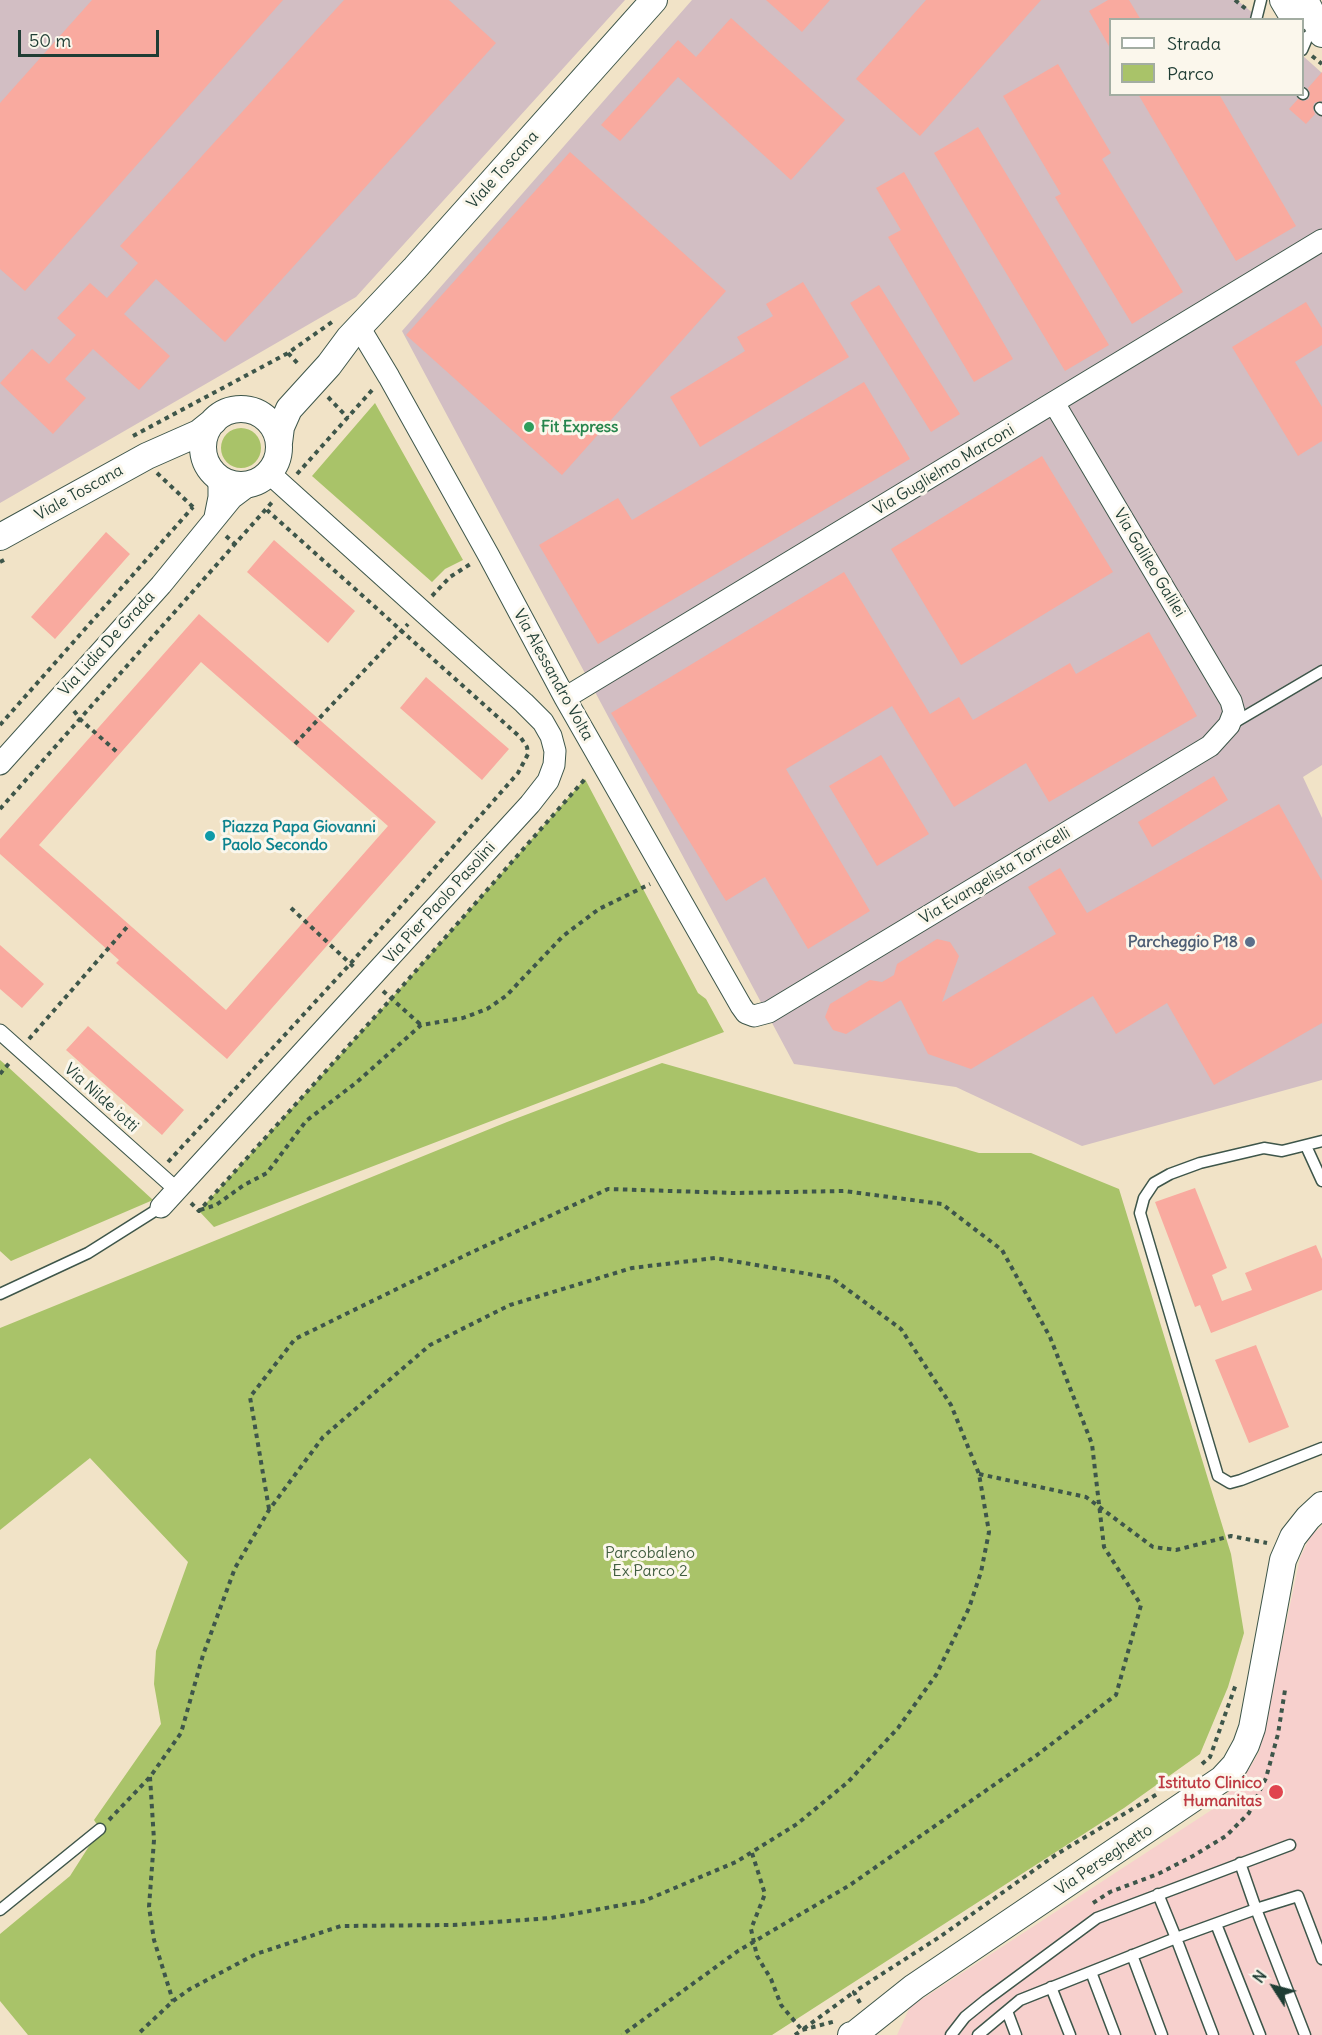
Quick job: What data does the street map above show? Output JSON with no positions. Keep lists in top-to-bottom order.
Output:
{
  "streets": {
    "street": [
      "Viale Toscana",
      "Via Guglielmo Marconi",
      "Via Galileo Galilei",
      "Via Lidia De Grada",
      "Via Alessandro Volta",
      "Via Evangelista Torricelli",
      "Via Pier Paolo Pasolini",
      "Via Nilde iotti",
      "Via Perseghetto"
    ]
  },
  "crossings": [
    ["Viale Toscana", "Via Lidia De Grada"],
    ["Viale Toscana", "Via Alessandro Volta"],
    ["Viale Toscana", "Via Pier Paolo Pasolini"],
    ["Via Guglielmo Marconi", "Via Galileo Galilei"],
    ["Via Guglielmo Marconi", "Via Alessandro Volta"],
    ["Via Galileo Galilei", "Via Evangelista Torricelli"],
    ["Via Lidia De Grada", "Via Pier Paolo Pasolini"],
    ["Via Alessandro Volta", "Via Evangelista Torricelli"],
    ["Via Pier Paolo Pasolini", "Via Nilde iotti"]
  ],
  "parks": ["Parcobaleno Ex Parco 2"],
  "places": [
    "Fit Express",
    "Piazza Papa Giovanni Paolo Secondo",
    "Parcheggio P18",
    "Istituto Clinico Humanitas"
  ],
  "legend": ["Strada", "Parco"],
  "scale_bar": "50 m",
  "north": "top left"
}
